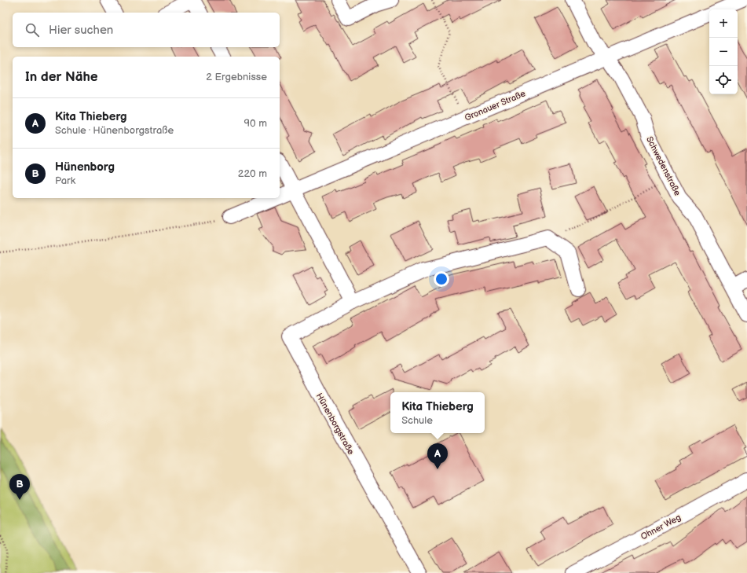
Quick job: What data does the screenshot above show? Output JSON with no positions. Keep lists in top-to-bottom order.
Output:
{
  "streets": {
    "street": [
      "Gronauer Straße",
      "Schwedenstraße",
      "Hünenborgstraße",
      "Ohner Weg"
    ]
  },
  "crossings": [
    ["Gronauer Straße", "Schwedenstraße"]
  ],
  "page": {
    "map_buttons": ["+", "−"],
    "search": "Hier suchen",
    "heading": ["In der Nähe", "2 Ergebnisse"],
    "list": [
      {
        "mark": "A",
        "name": "Kita Thieberg",
        "note": "Schule · Hünenborgstraße",
        "value": "90 m"
      },
      {
        "mark": "B",
        "name": "Hünenborg",
        "note": "Park",
        "value": "220 m"
      }
    ],
    "popup": ["Kita Thieberg", "Schule"],
    "pins": ["A", "B"]
  }
}
